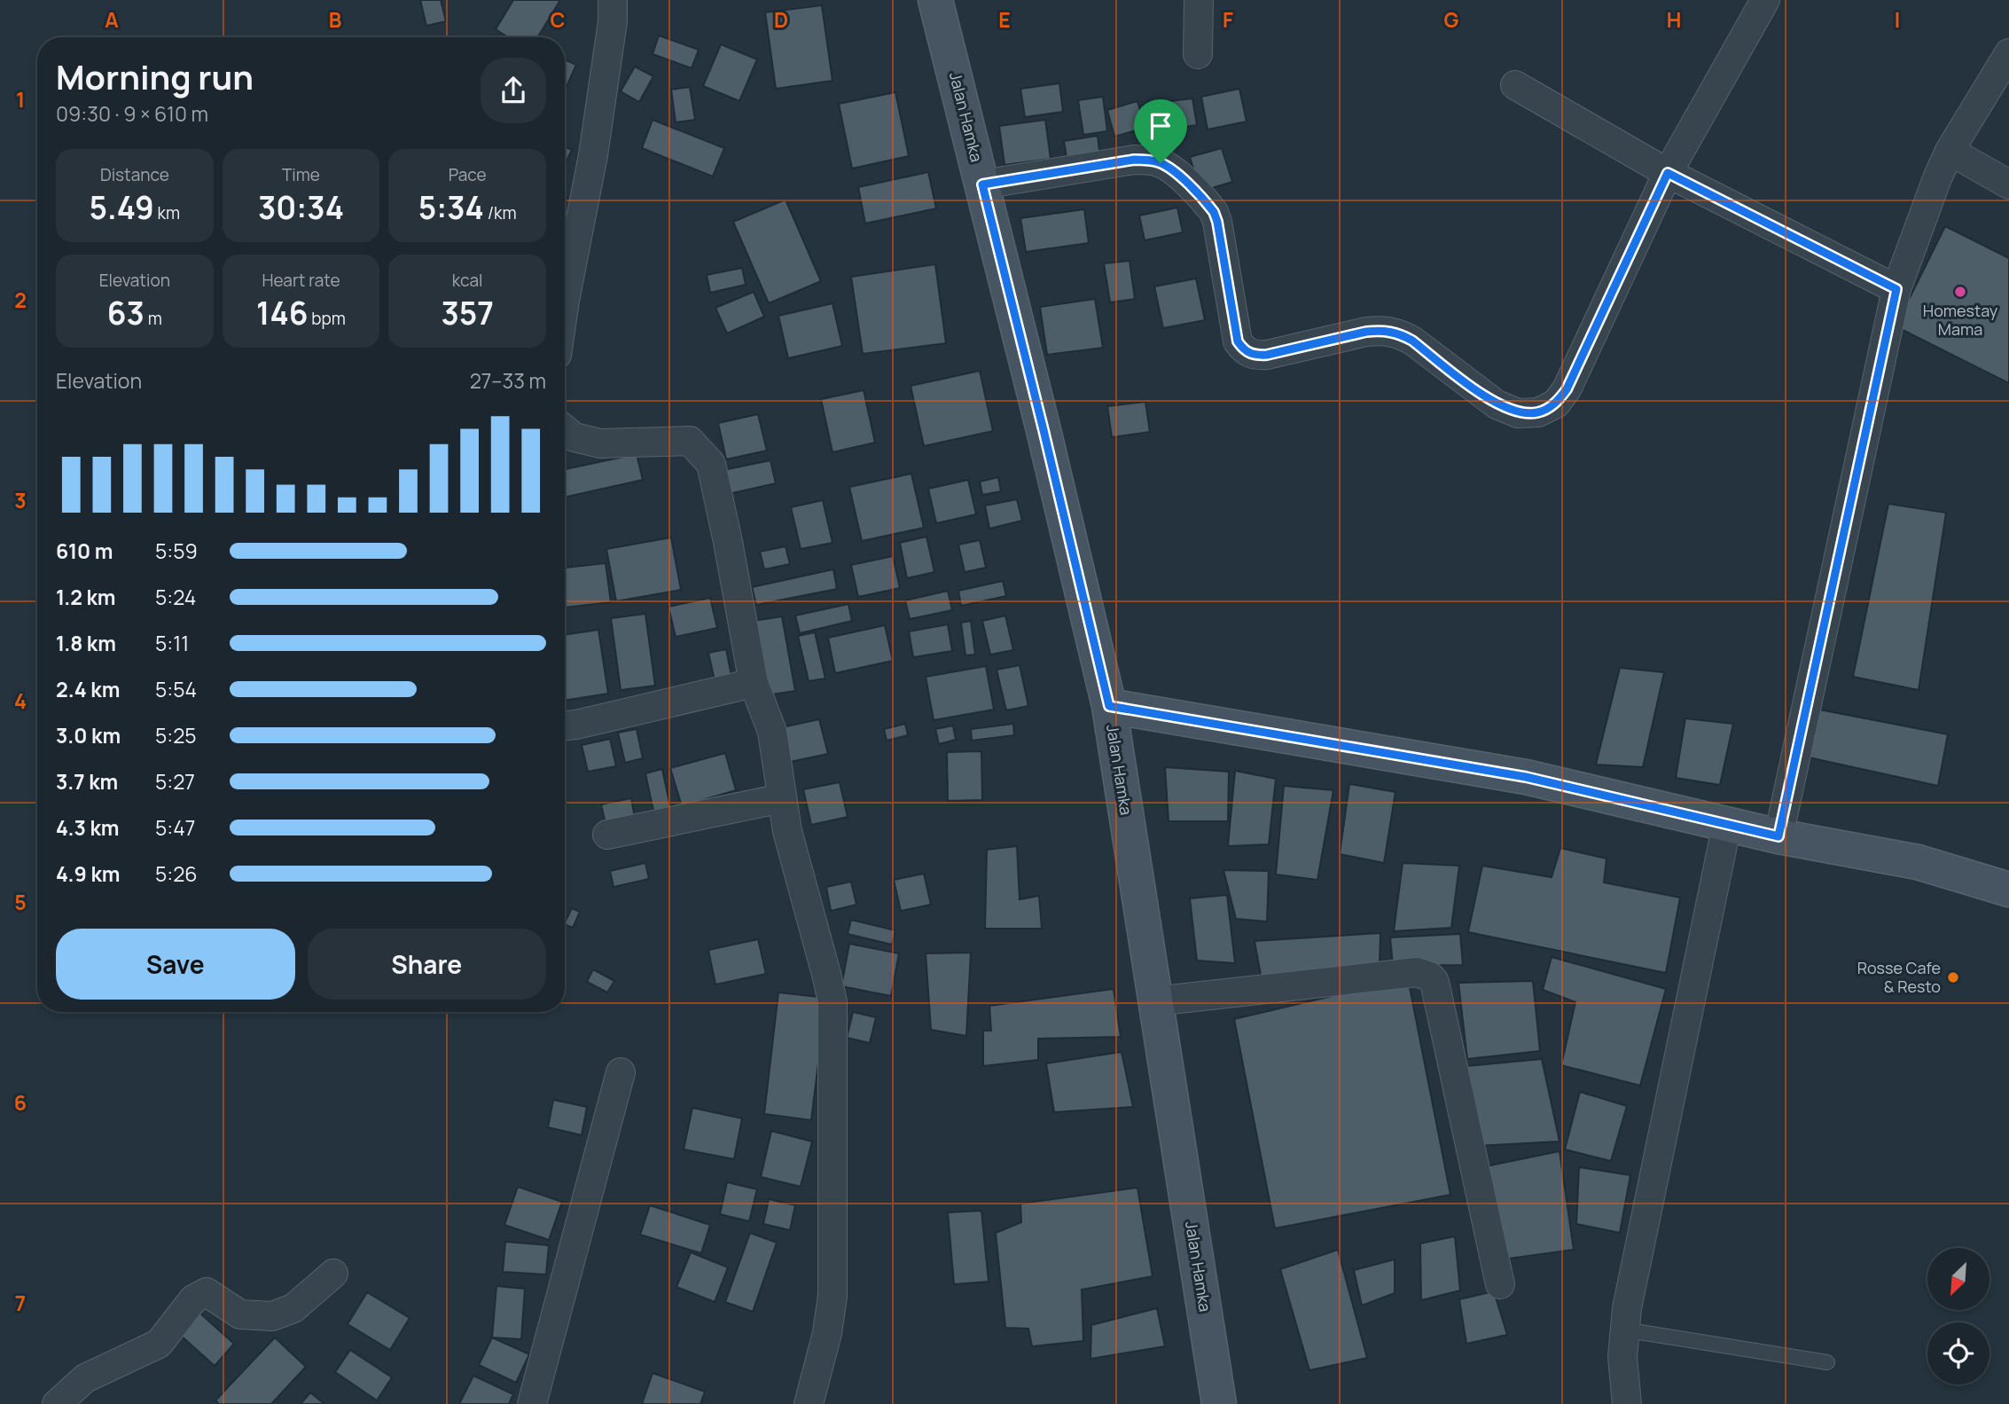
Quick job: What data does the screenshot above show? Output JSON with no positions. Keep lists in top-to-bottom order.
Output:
{
  "streets": {
    "street": ["Jalan Hamka"]
  },
  "places": ["Homestay Mama", "Rosse Cafe & Resto"],
  "north": "bottom left",
  "page": {
    "heading": ["Morning run", "09:30 · 9 × 610 m"],
    "stats": [
      ["Distance", "5.49 km"],
      ["Time", "30:34"],
      ["Pace", "5:34 /km"],
      ["Elevation", "63 m"],
      ["Heart rate", "146 bpm"],
      ["kcal", "357"]
    ],
    "chart": ["Elevation", "27–33 m"],
    "list": [
      {
        "name": "610 m",
        "note": "5:59"
      },
      {
        "name": "1.2 km",
        "note": "5:24"
      },
      {
        "name": "1.8 km",
        "note": "5:11"
      },
      {
        "name": "2.4 km",
        "note": "5:54"
      },
      {
        "name": "3.0 km",
        "note": "5:25"
      },
      {
        "name": "3.7 km",
        "note": "5:27"
      },
      {
        "name": "4.3 km",
        "note": "5:47"
      },
      {
        "name": "4.9 km",
        "note": "5:26"
      }
    ],
    "buttons": ["Save", "Share"]
  },
  "grid": {
    "columns": [
      "A",
      "B",
      "C",
      "D",
      "E",
      "F",
      "G",
      "H",
      "I"
    ],
    "rows": [
      "1",
      "2",
      "3",
      "4",
      "5",
      "6",
      "7"
    ]
  }
}
